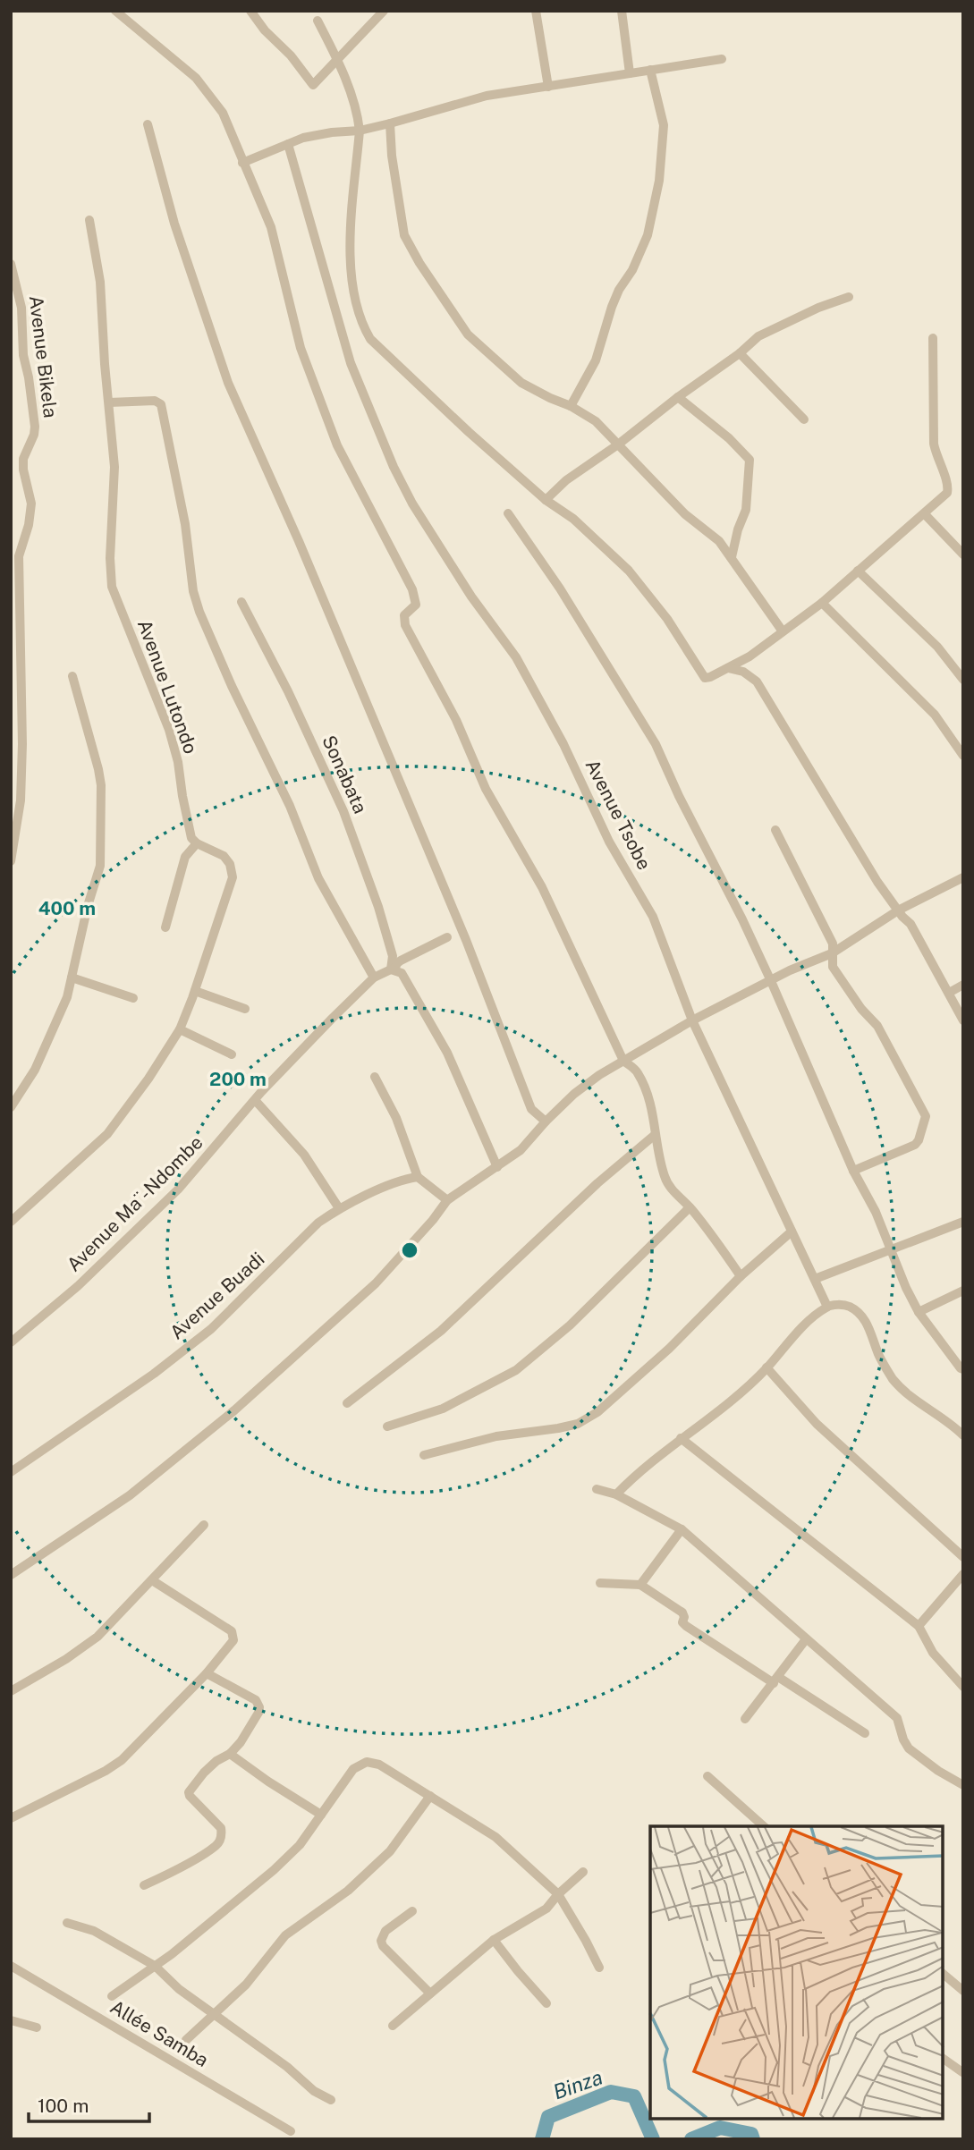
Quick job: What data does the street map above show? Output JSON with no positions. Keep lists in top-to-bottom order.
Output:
{
  "streets": {
    "street": [
      "Avenue Bikela",
      "Avenue Lutondo",
      "Sonabata",
      "Avenue Tsobe",
      "Avenue Ma¨-Ndombe",
      "Avenue Buadi",
      "Allée Samba"
    ]
  },
  "water": ["Binza"],
  "scale_bar": "100 m",
  "rings": ["400 m", "200 m"]
}
